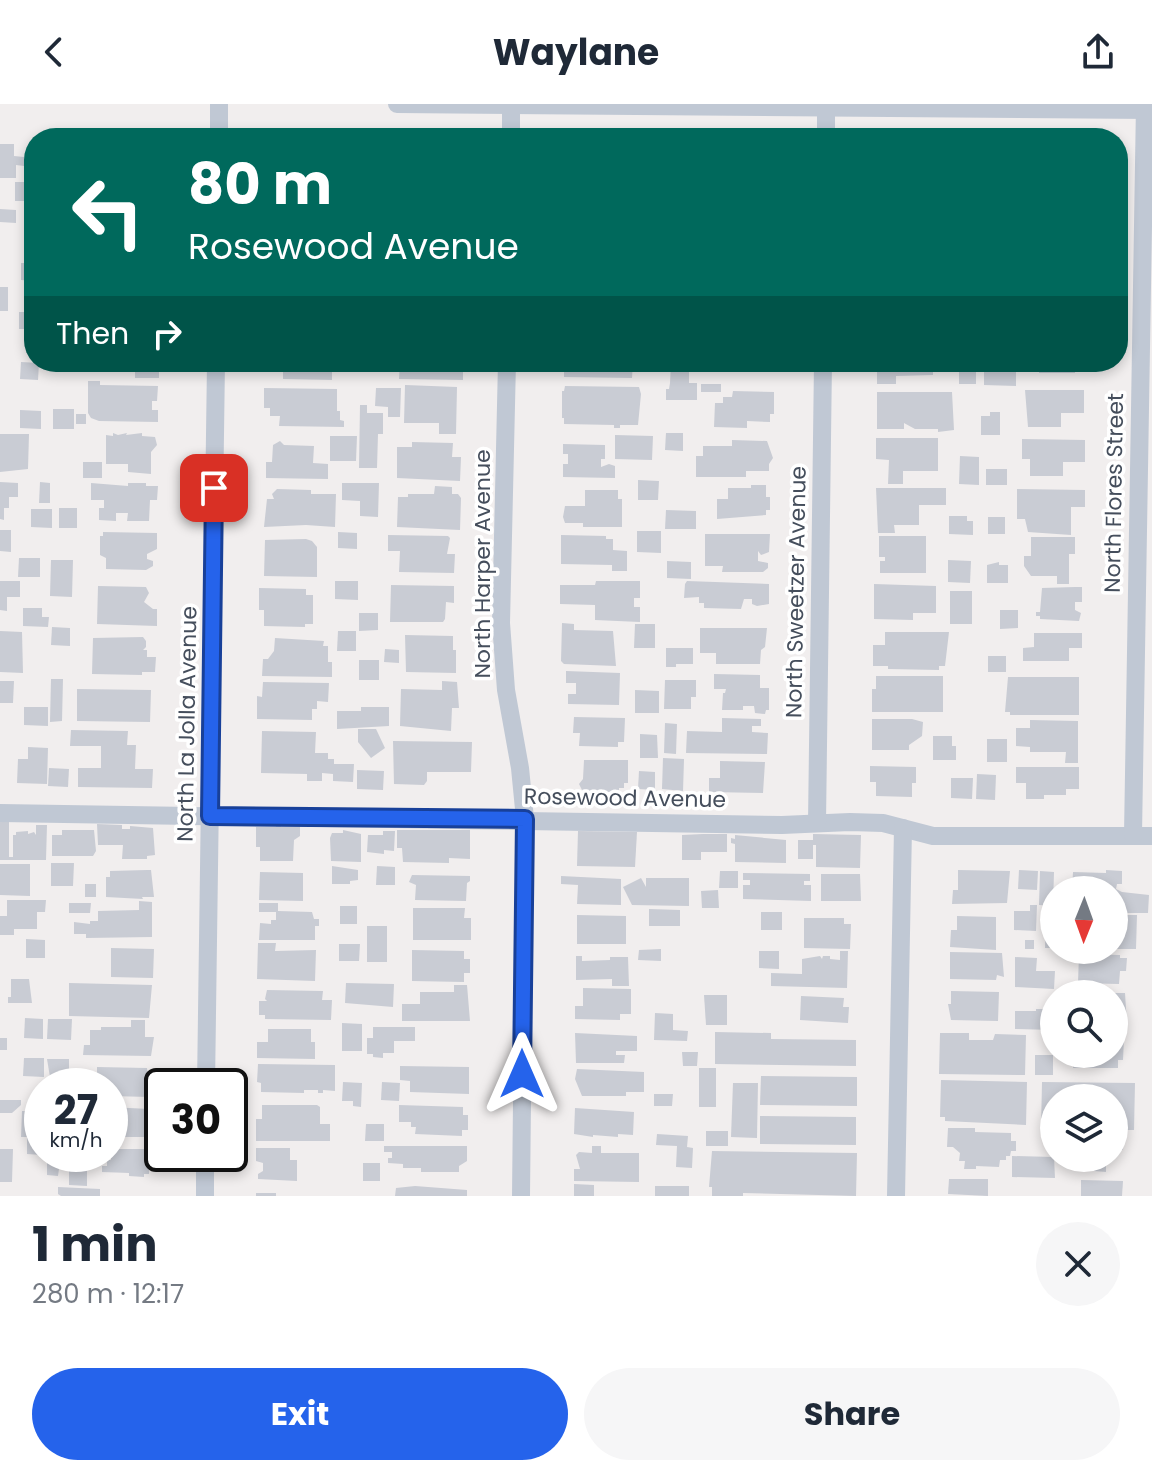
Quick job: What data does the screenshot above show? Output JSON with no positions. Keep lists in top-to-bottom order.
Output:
{
  "streets": {
    "street": [
      "North Flores Street",
      "North Harper Avenue",
      "North Sweetzer Avenue",
      "North La Jolla Avenue",
      "Rosewood Avenue"
    ]
  },
  "crossings": [
    ["North Flores Street", "Rosewood Avenue"],
    ["North Harper Avenue", "Rosewood Avenue"],
    ["North Sweetzer Avenue", "Rosewood Avenue"],
    ["North La Jolla Avenue", "Rosewood Avenue"]
  ],
  "north": "bottom",
  "page": {
    "header": "Waylane",
    "turn": ["80 m", "Rosewood Avenue"],
    "then": "Then",
    "speed": "27 km/h",
    "limit": "30",
    "heading": ["1 min", "280 m · 12:17"],
    "buttons": ["Exit", "Share"]
  }
}
